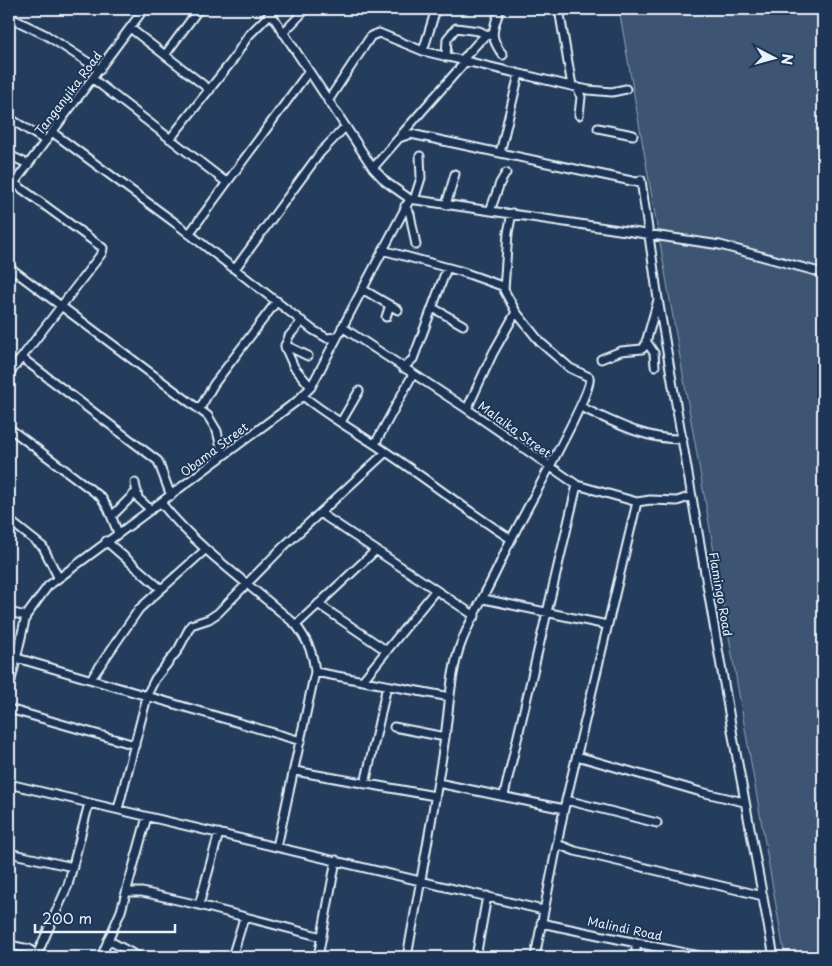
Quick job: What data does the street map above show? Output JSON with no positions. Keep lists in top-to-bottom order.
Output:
{
  "streets": {
    "street": [
      "Tanganyika Road",
      "Malaika Street",
      "Obama Street",
      "Flamingo Road",
      "Malindi Road"
    ]
  },
  "crossings": [
    ["Malaika Street", "Obama Street"],
    ["Malaika Street", "Flamingo Road"]
  ],
  "scale_bar": "200 m",
  "north": "right"
}
